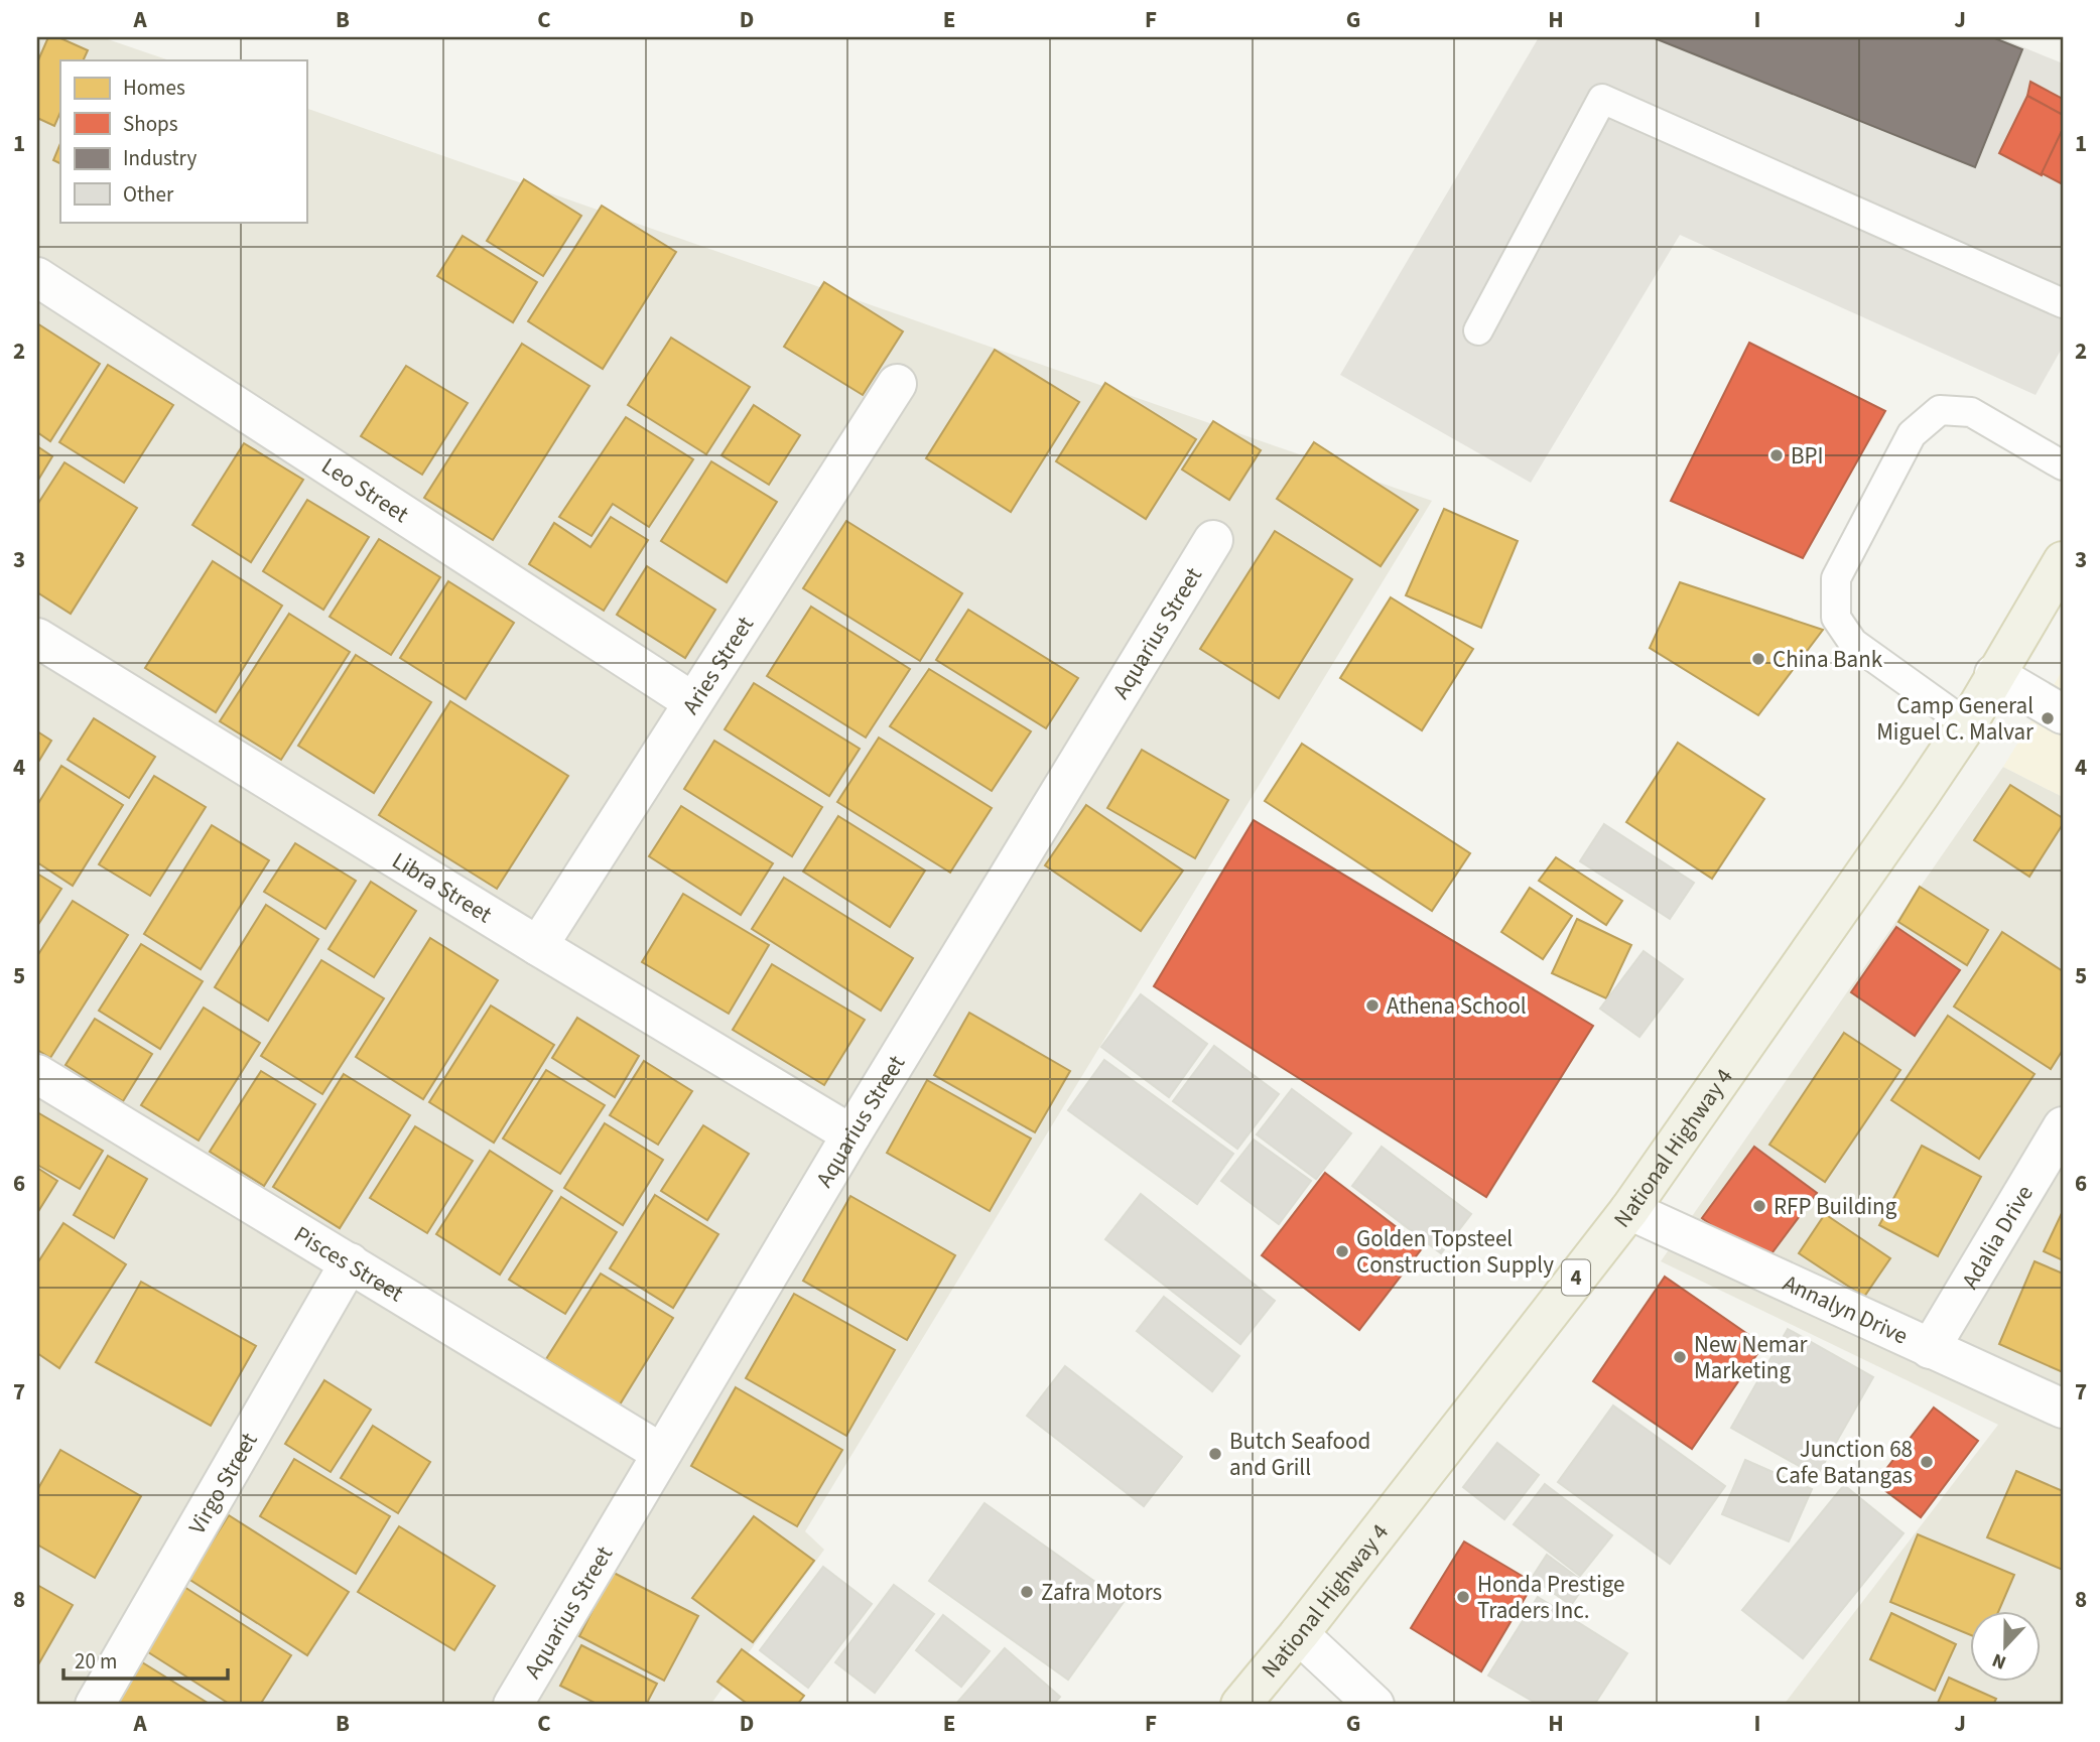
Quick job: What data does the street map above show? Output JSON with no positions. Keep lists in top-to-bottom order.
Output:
{
  "streets": {
    "main road": ["National Highway 4", "4"],
    "street": [
      "Leo Street",
      "Aquarius Street",
      "Aries Street",
      "Libra Street",
      "Adalia Drive",
      "Pisces Street",
      "Annalyn Drive",
      "Virgo Street"
    ]
  },
  "crossings": [
    ["Leo Street", "Aries Street"],
    ["Aquarius Street", "Libra Street"],
    ["Aquarius Street", "Pisces Street"],
    ["Aries Street", "Libra Street"],
    ["National Highway 4", "Annalyn Drive"],
    ["Adalia Drive", "Annalyn Drive"],
    ["Pisces Street", "Virgo Street"]
  ],
  "places": [
    "BPI",
    "China Bank",
    "Camp General Miguel C. Malvar",
    "Athena School",
    "RFP Building",
    "Golden Topsteel Construction Supply",
    "New Nemar Marketing",
    "Butch Seafood and Grill",
    "Junction 68 Cafe Batangas",
    "Zafra Motors",
    "Honda Prestige Traders Inc."
  ],
  "legend": [
    "Homes",
    "Shops",
    "Industry",
    "Other"
  ],
  "scale_bar": "20 m",
  "north": "bottom",
  "grid": {
    "columns": [
      "A",
      "B",
      "C",
      "D",
      "E",
      "F",
      "G",
      "H",
      "I",
      "J"
    ],
    "rows": [
      "1",
      "2",
      "3",
      "4",
      "5",
      "6",
      "7",
      "8"
    ]
  }
}
